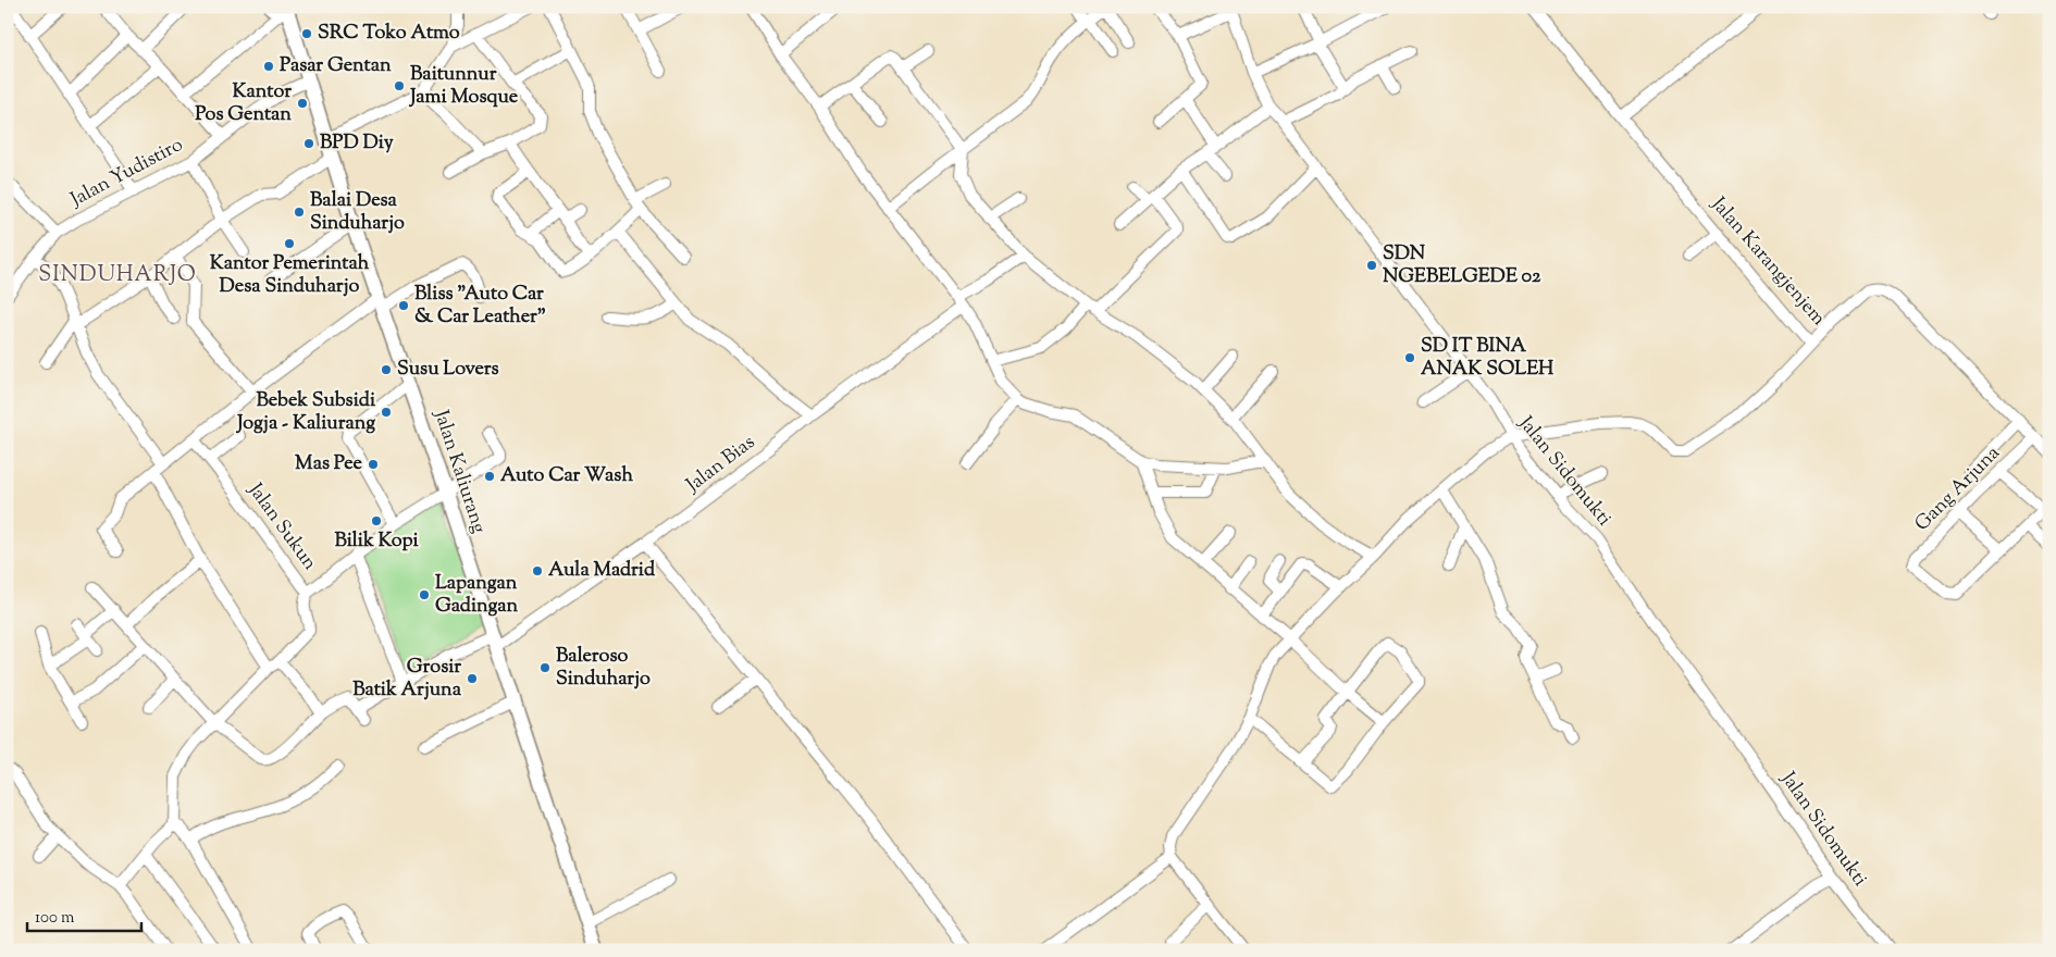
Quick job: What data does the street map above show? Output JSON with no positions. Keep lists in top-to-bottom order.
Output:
{
  "streets": {
    "main road": ["Jalan Kaliurang"],
    "street": [
      "Jalan Yudistiro",
      "Jalan Karangjenjem",
      "Jalan Bias",
      "Jalan Sidomukti",
      "Gang Arjuna",
      "Jalan Sukun"
    ]
  },
  "crossings": [
    ["Jalan Yudistiro", "Jalan Kaliurang"],
    ["Jalan Karangjenjem", "Gang Arjuna"],
    ["Jalan Bias", "Jalan Kaliurang"]
  ],
  "districts": ["SINDUHARJO"],
  "places": [
    "SRC Toko Atmo",
    "Pasar Gentan",
    "Baitunnur Jami Mosque",
    "Kantor Pos Gentan",
    "BPD Diy",
    "Balai Desa Sinduharjo",
    "Kantor Pemerintah Desa Sinduharjo",
    "SDN NGEBELGEDE 02",
    "Bliss \"Auto Car & Car Leather\"",
    "SD IT BINA ANAK SOLEH",
    "Susu Lovers",
    "Bebek Subsidi Jogja - Kaliurang",
    "Mas Pee",
    "Auto Car Wash",
    "Bilik Kopi",
    "Aula Madrid",
    "Lapangan Gadingan",
    "Baleroso Sinduharjo",
    "Grosir Batik Arjuna"
  ],
  "scale_bar": "100 m"
}
